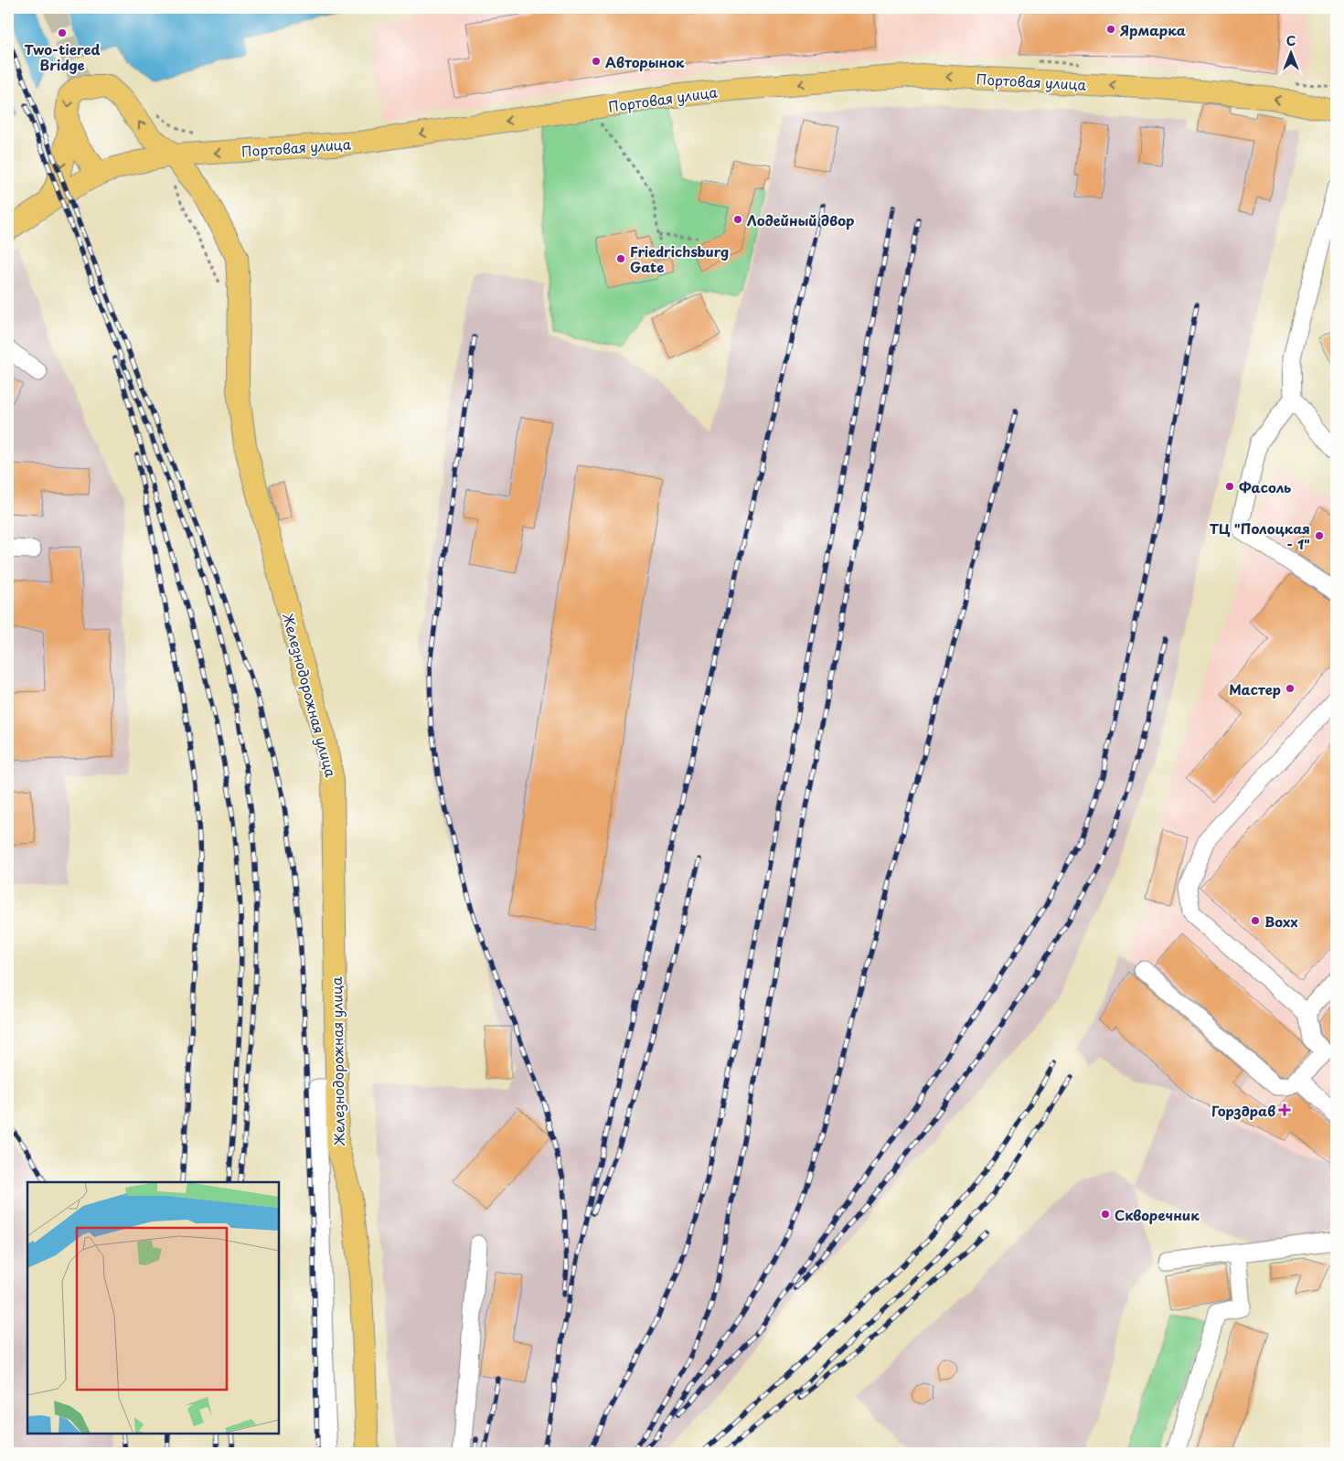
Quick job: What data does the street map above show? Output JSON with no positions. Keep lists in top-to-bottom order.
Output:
{
  "streets": {
    "main road": ["Портовая улица", "Железнодорожная улица"]
  },
  "crossings": [
    ["Портовая улица", "Железнодорожная улица"]
  ],
  "one_way": ["Портовая улица"],
  "places": {
    "other": [
      "Ярмарка",
      "Two-tiered Bridge",
      "Авторынок",
      "Лодейный двор",
      "Friedrichsburg Gate",
      "Фасоль",
      "ТЦ \"Полоцкая - 1\"",
      "Мастер",
      "Boxx",
      "Скворечник"
    ],
    "health": ["Горздрав"]
  },
  "north": "top"
}
